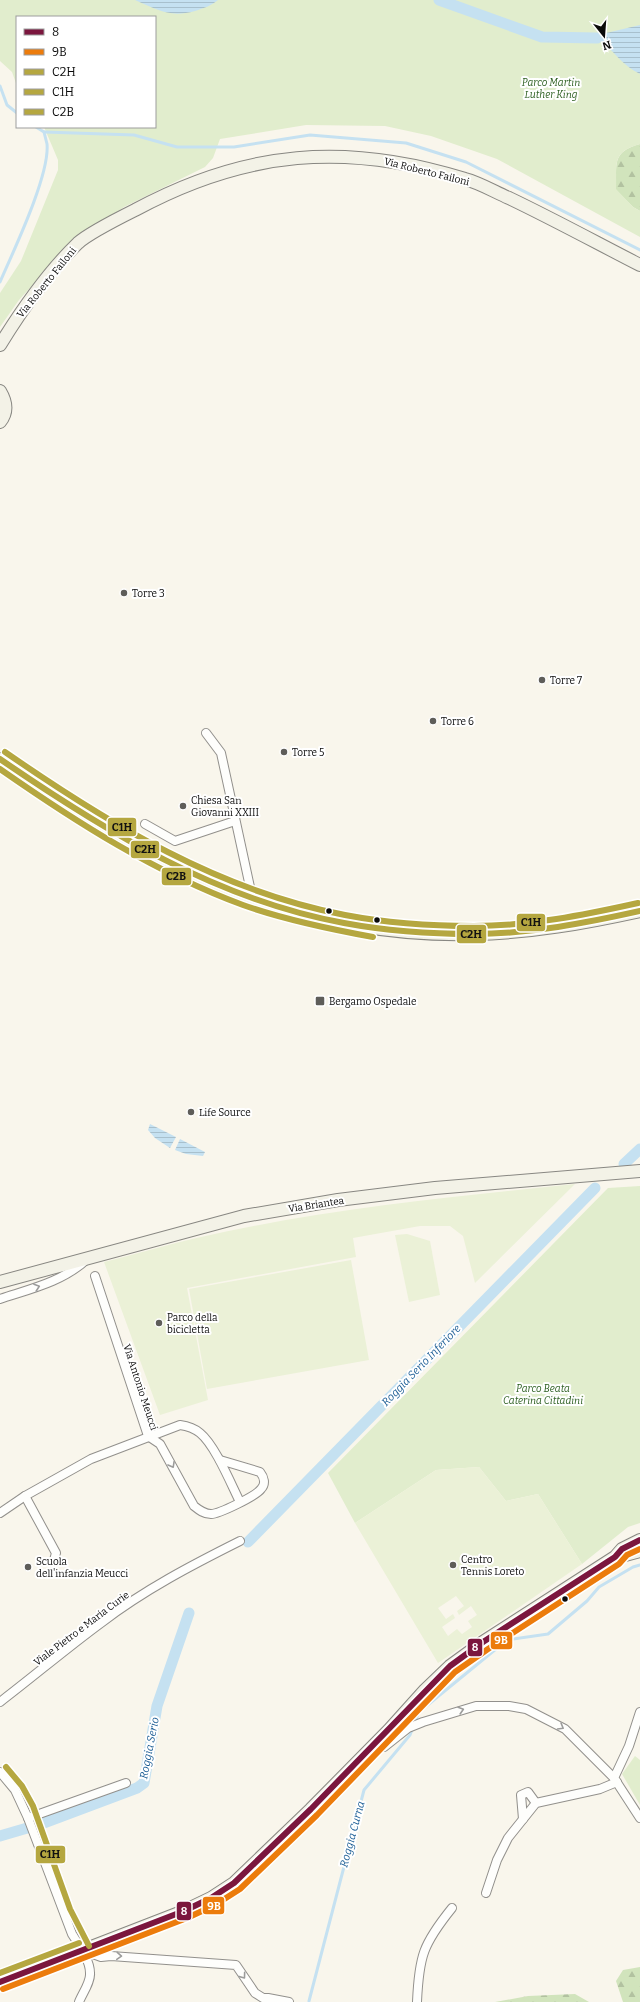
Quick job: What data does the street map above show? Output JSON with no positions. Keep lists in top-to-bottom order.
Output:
{
  "streets": {
    "street": [
      "Via Roberto Failoni",
      "Via Briantea",
      "Via Antonio Meucci",
      "Viale Pietro e Maria Curie"
    ]
  },
  "water": ["Roggia Serio Inferiore", "Roggia Serio", "Roggia Curna"],
  "parks": ["Parco Martin Luther King", "Parco Beata Caterina Cittadini"],
  "places": {
    "other": [
      "Torre 3",
      "Torre 7",
      "Torre 6",
      "Torre 5",
      "Chiesa San Giovanni XXIII",
      "Life Source",
      "Parco della bicicletta",
      "Centro Tennis Loreto",
      "Scuola dell'infanzia Meucci"
    ],
    "transit": ["Bergamo Ospedale"]
  },
  "lines": [
    "transit line C1H",
    "transit line C2H",
    "transit line C2B",
    "transit line 8",
    "transit line 9B"
  ],
  "legend": [
    "8",
    "9B",
    "C2H",
    "C1H",
    "C2B"
  ],
  "north": "bottom"
}
